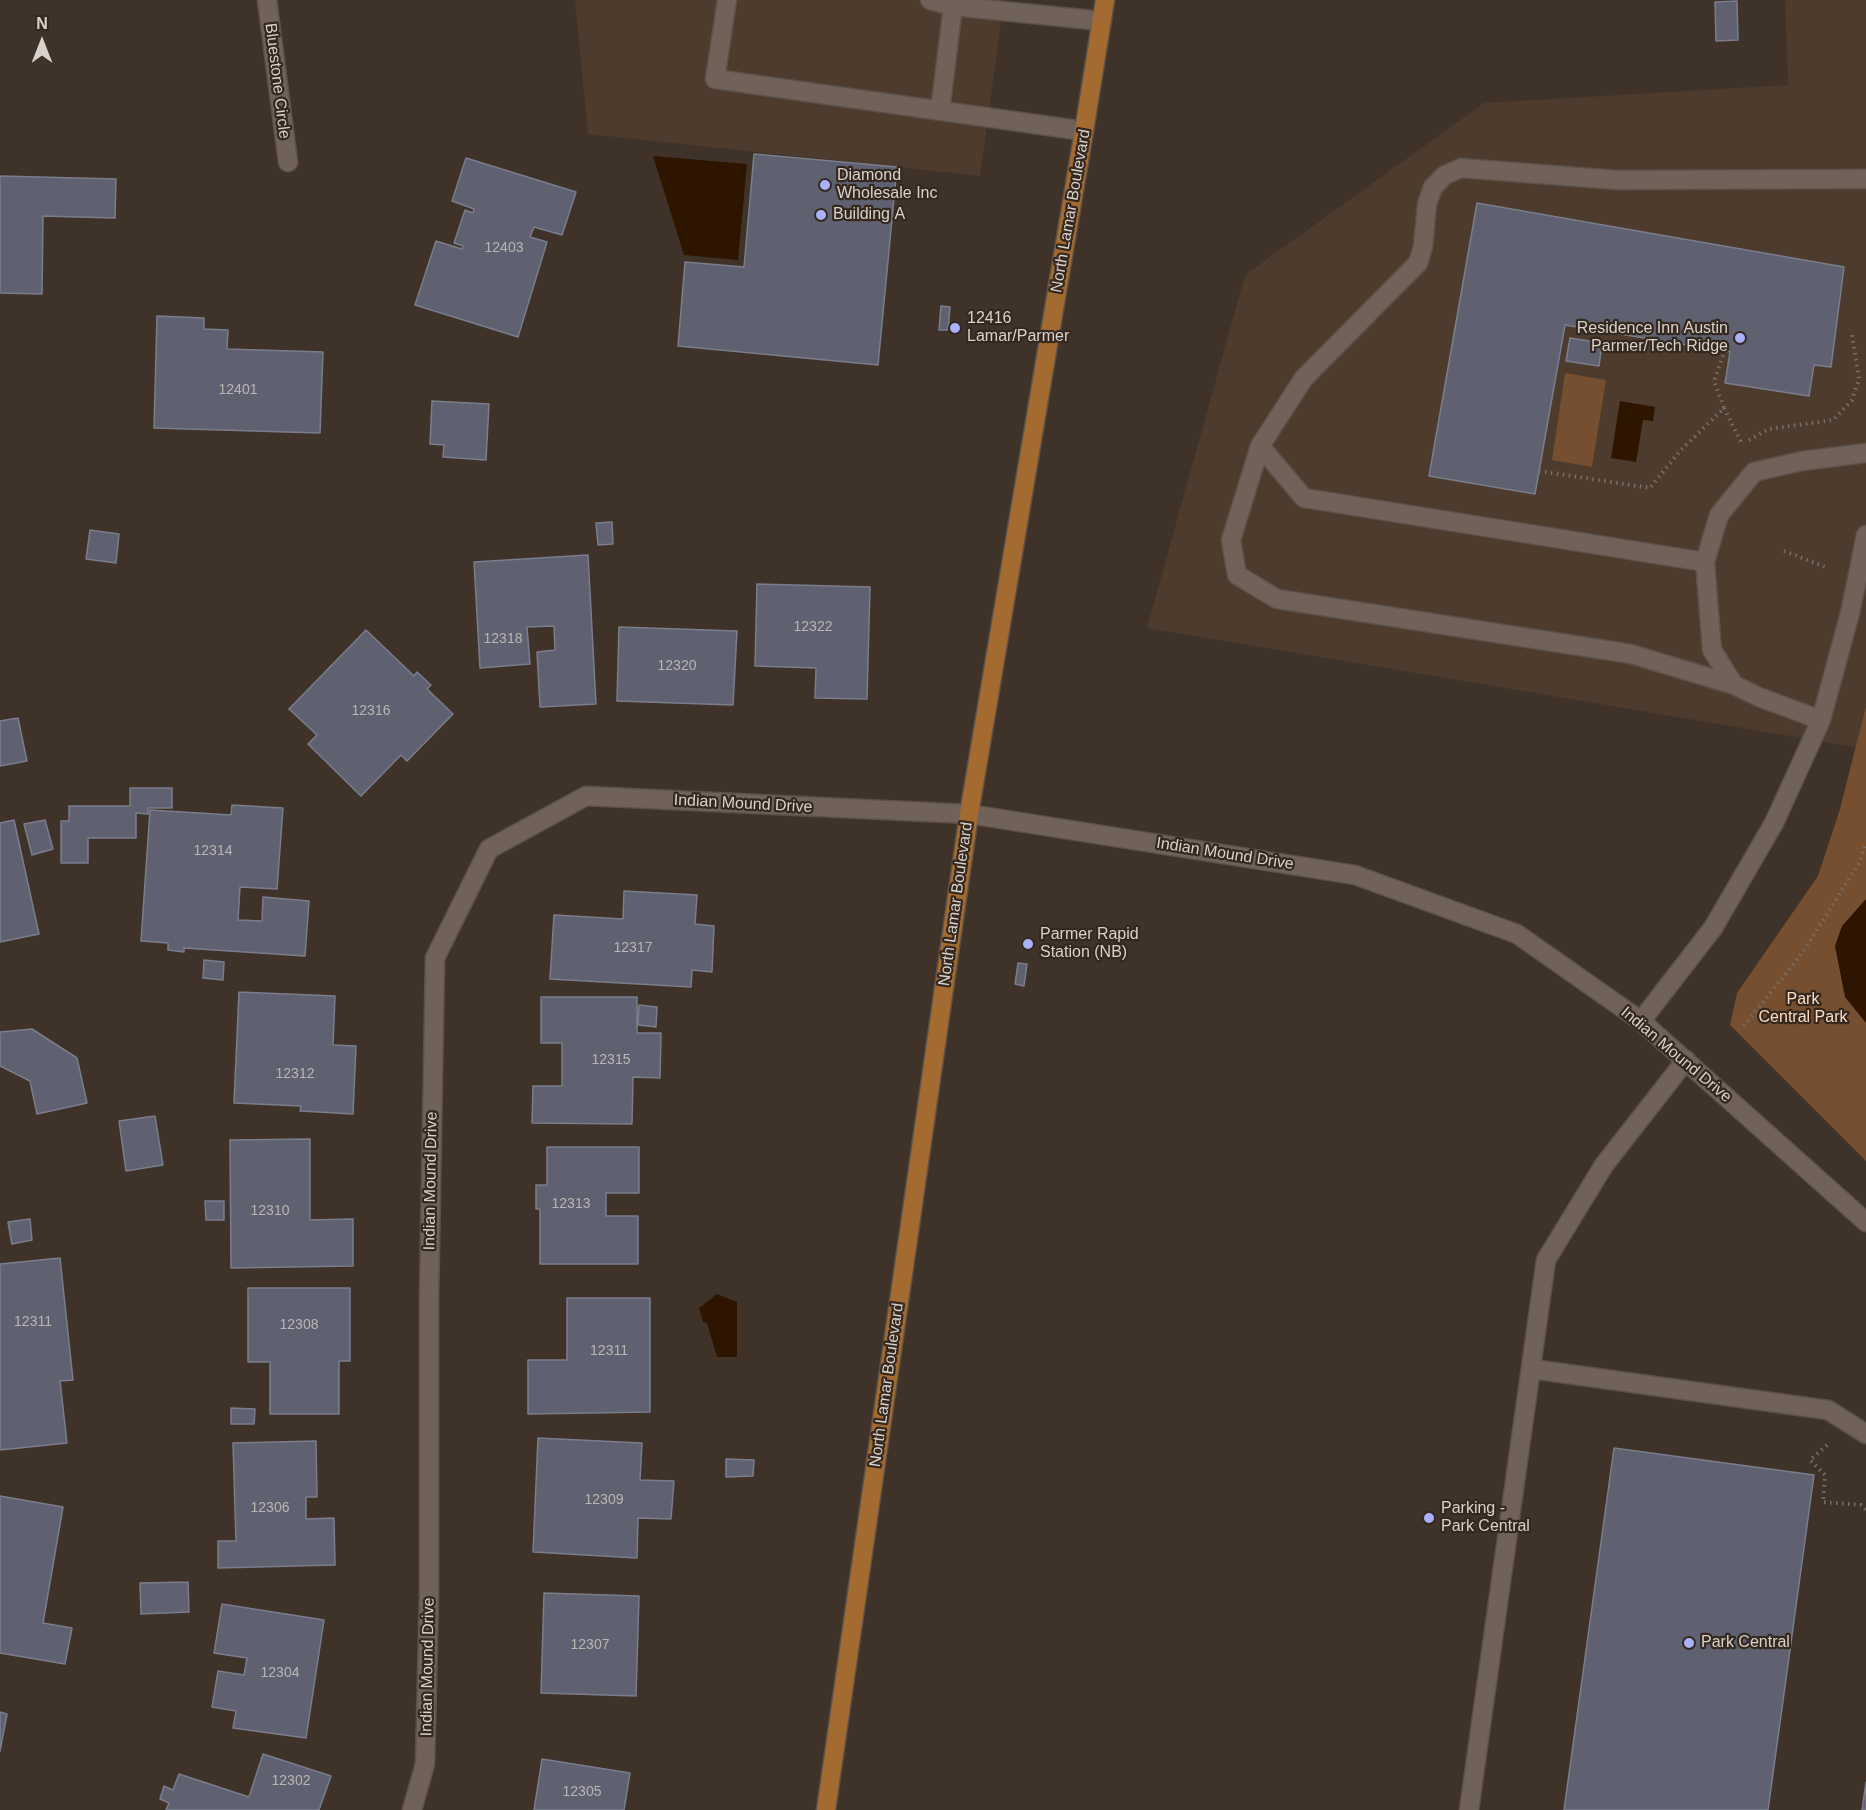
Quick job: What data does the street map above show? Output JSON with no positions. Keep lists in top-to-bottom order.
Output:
{
  "streets": {
    "main road": ["North Lamar Boulevard"],
    "street": ["Bluestone Circle", "Indian Mound Drive"]
  },
  "crossings": [
    ["North Lamar Boulevard", "Indian Mound Drive"]
  ],
  "parks": ["Park Central Park"],
  "places": [
    "Diamond Wholesale Inc",
    "Building A",
    "12416 Lamar/Parmer",
    "Residence Inn Austin Parmer/Tech Ridge",
    "Parmer Rapid Station (NB)",
    "Parking - Park Central",
    "Park Central"
  ],
  "house_numbers": [
    "12403",
    "12401",
    "12322",
    "12318",
    "12320",
    "12316",
    "12314",
    "12317",
    "12315",
    "12312",
    "12313",
    "12310",
    "12311",
    "12308",
    "12311",
    "12309",
    "12306",
    "12307",
    "12304",
    "12302",
    "12305"
  ],
  "north": "top"
}
